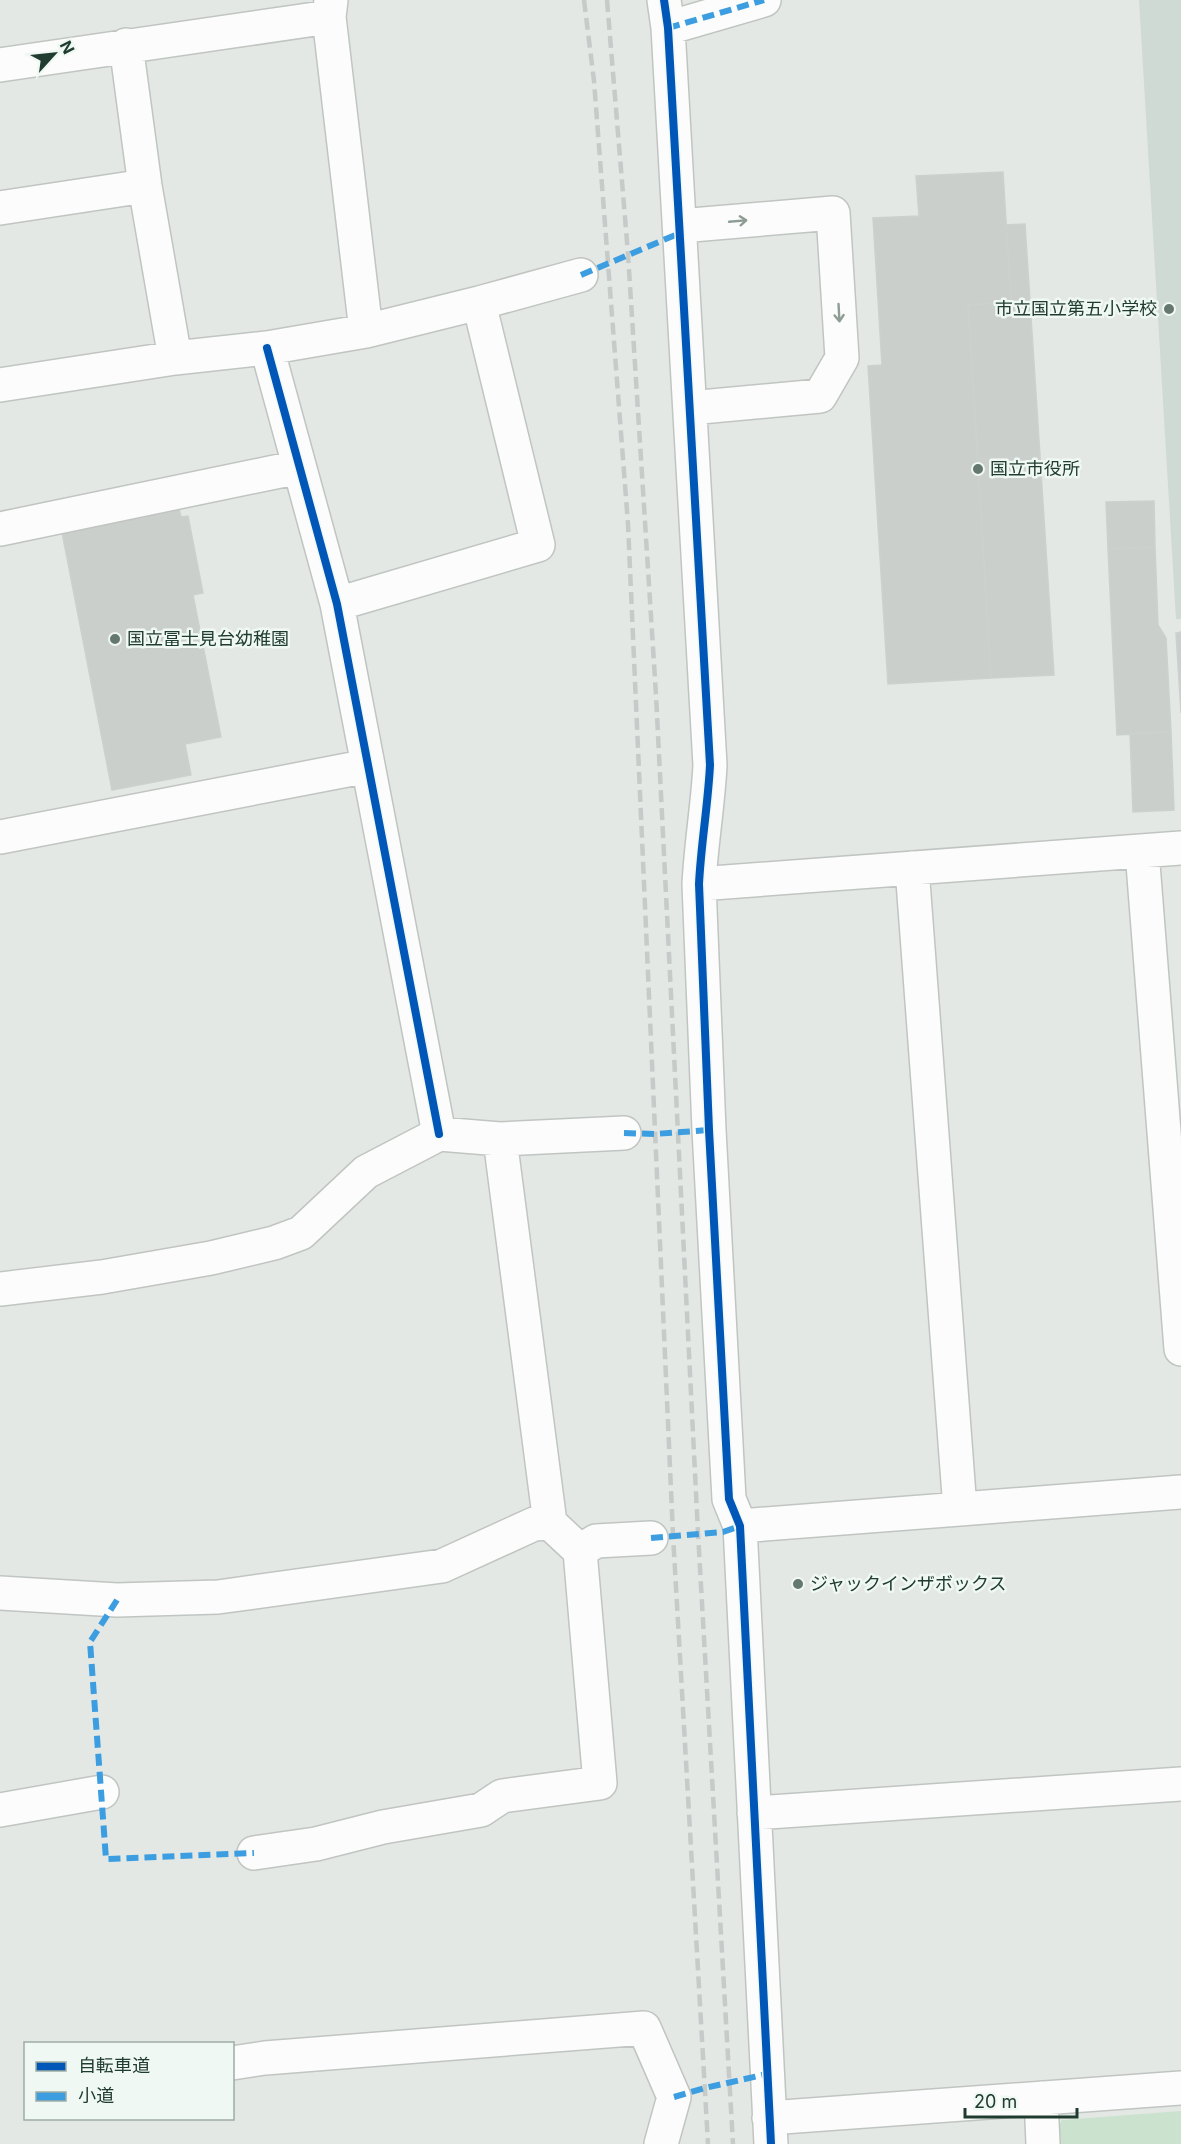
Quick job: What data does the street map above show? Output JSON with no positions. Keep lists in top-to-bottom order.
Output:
{
  "places": [
    "市立国立第五小学校",
    "国立市役所",
    "国立冨士見台幼稚園",
    "ジャックインザボックス"
  ],
  "legend": ["自転車道", "小道"],
  "scale_bar": "20 m",
  "north": "top right"
}
